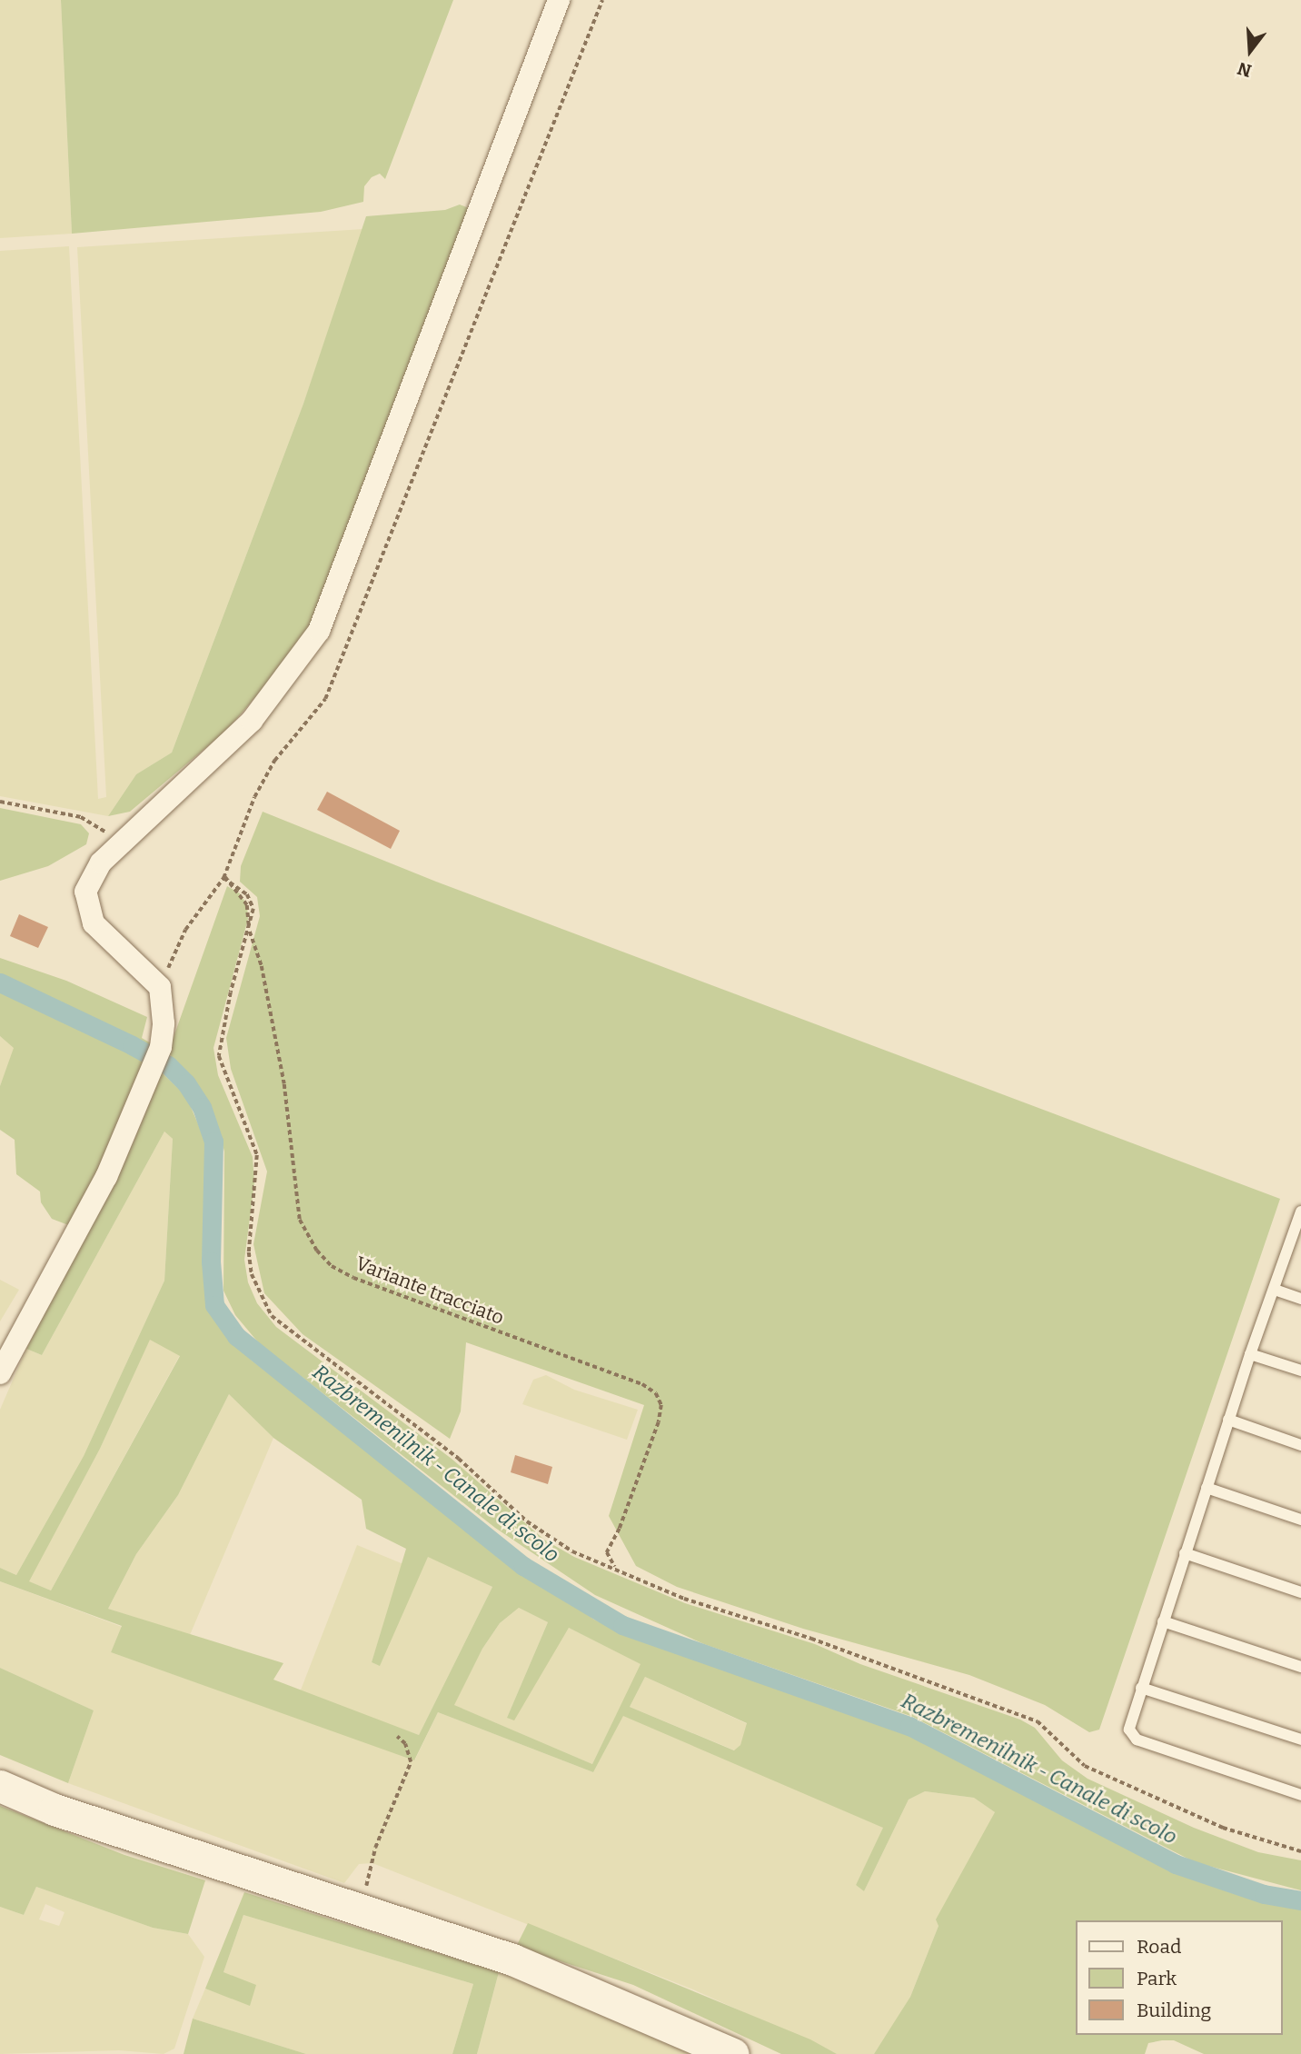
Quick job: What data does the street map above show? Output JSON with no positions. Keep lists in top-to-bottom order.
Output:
{
  "streets": {
    "path": ["Variante tracciato"]
  },
  "water": ["Razbremenilnik - Canale di scolo"],
  "legend": ["Road", "Park", "Building"],
  "north": "bottom"
}
